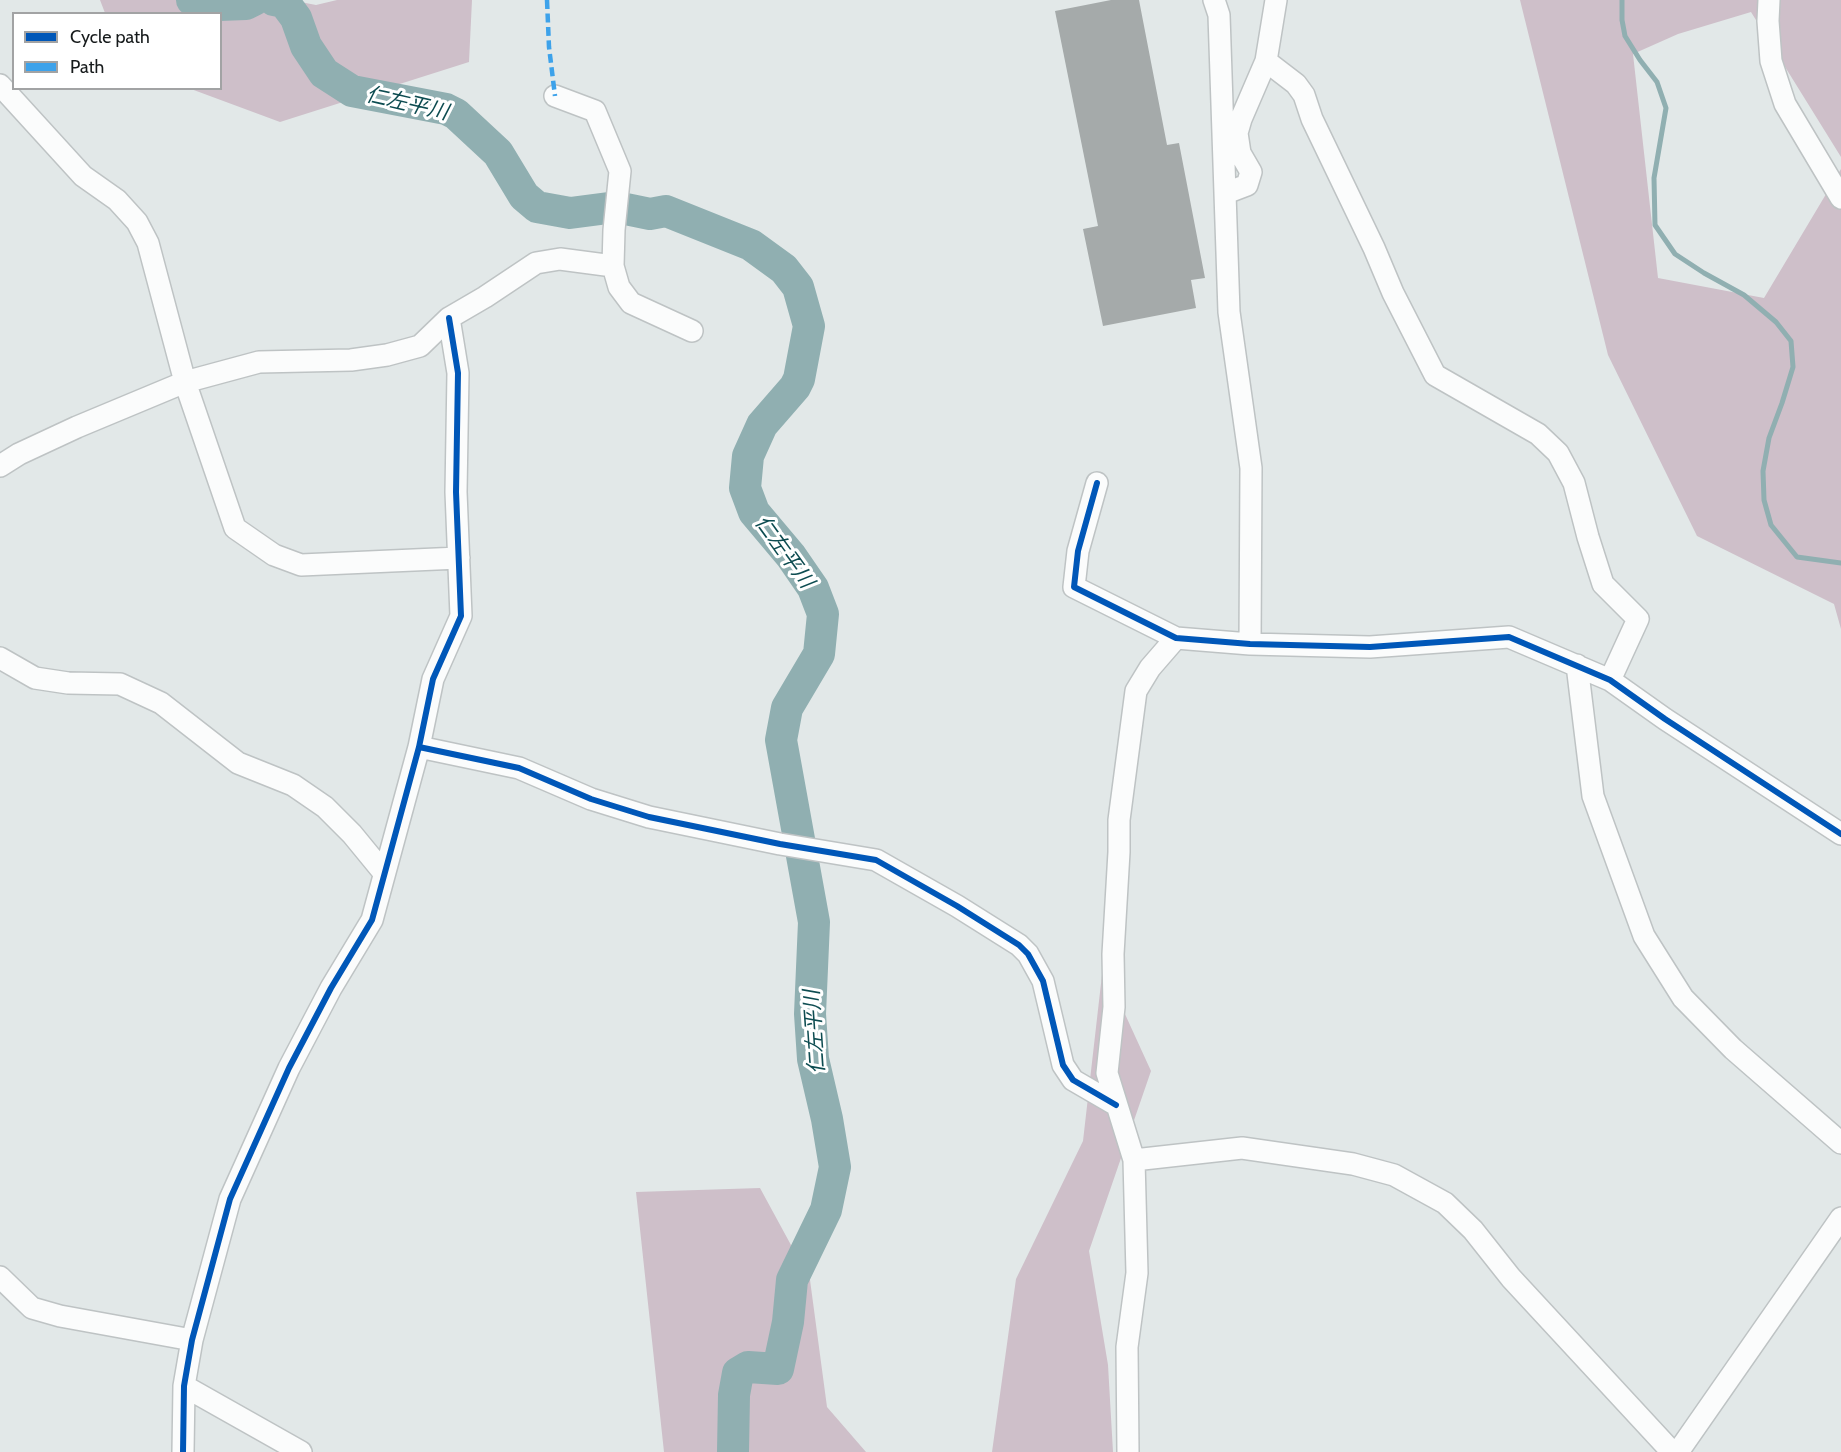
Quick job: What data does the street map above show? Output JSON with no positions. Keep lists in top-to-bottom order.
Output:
{
  "water": ["仁左平川"],
  "legend": ["Cycle path", "Path"]
}
